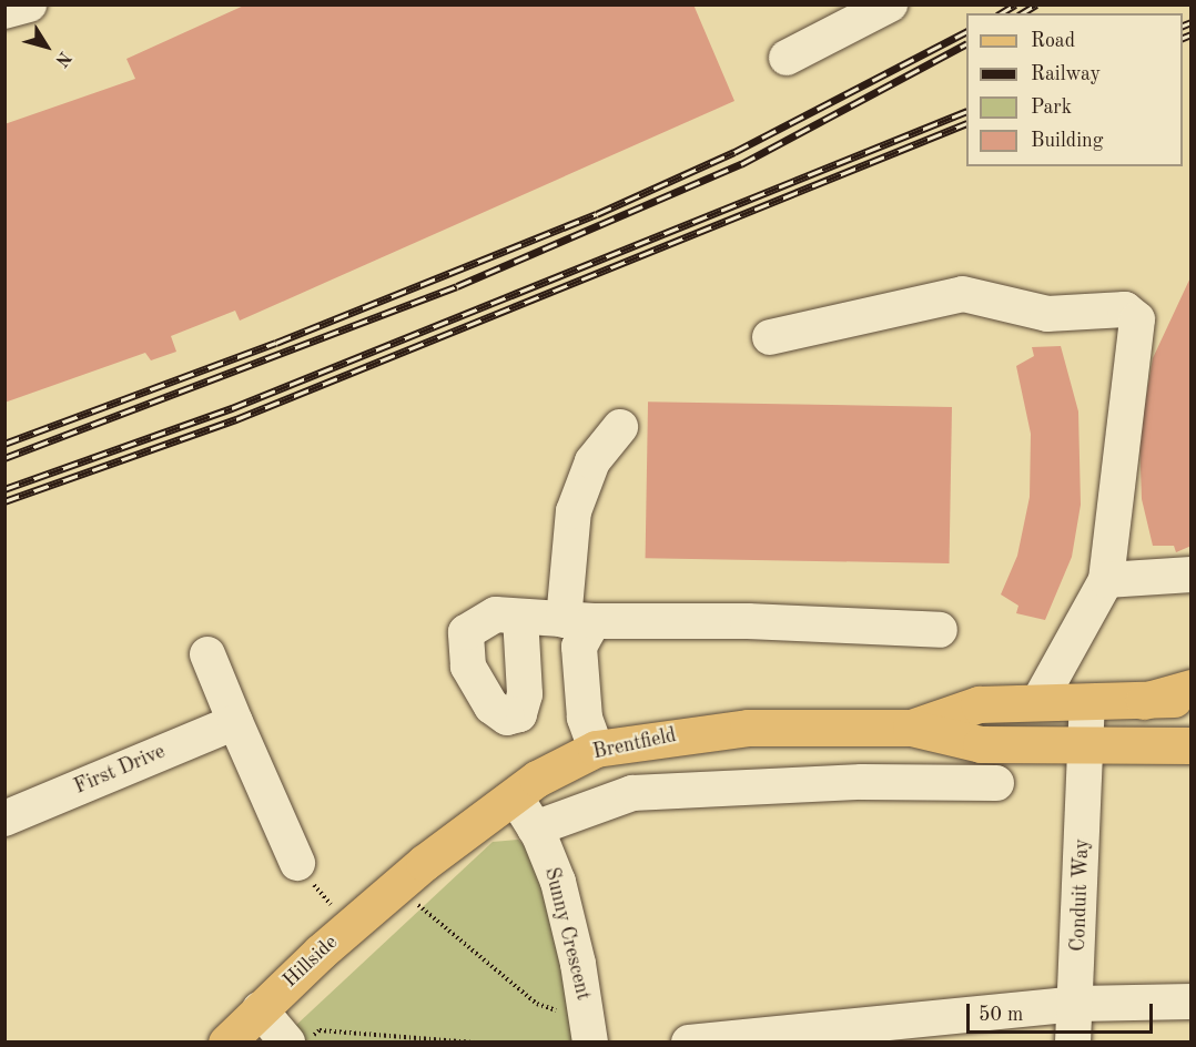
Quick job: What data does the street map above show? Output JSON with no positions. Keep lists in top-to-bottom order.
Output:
{
  "streets": {
    "main road": ["Brentfield", "Hillside"],
    "street": ["First Drive", "Conduit Way", "Sunny Crescent"]
  },
  "crossings": [
    ["Brentfield", "Conduit Way"],
    ["Brentfield", "Sunny Crescent"],
    ["Brentfield", "Hillside"]
  ],
  "legend": [
    "Road",
    "Railway",
    "Park",
    "Building"
  ],
  "scale_bar": "50 m",
  "north": "bottom right"
}
